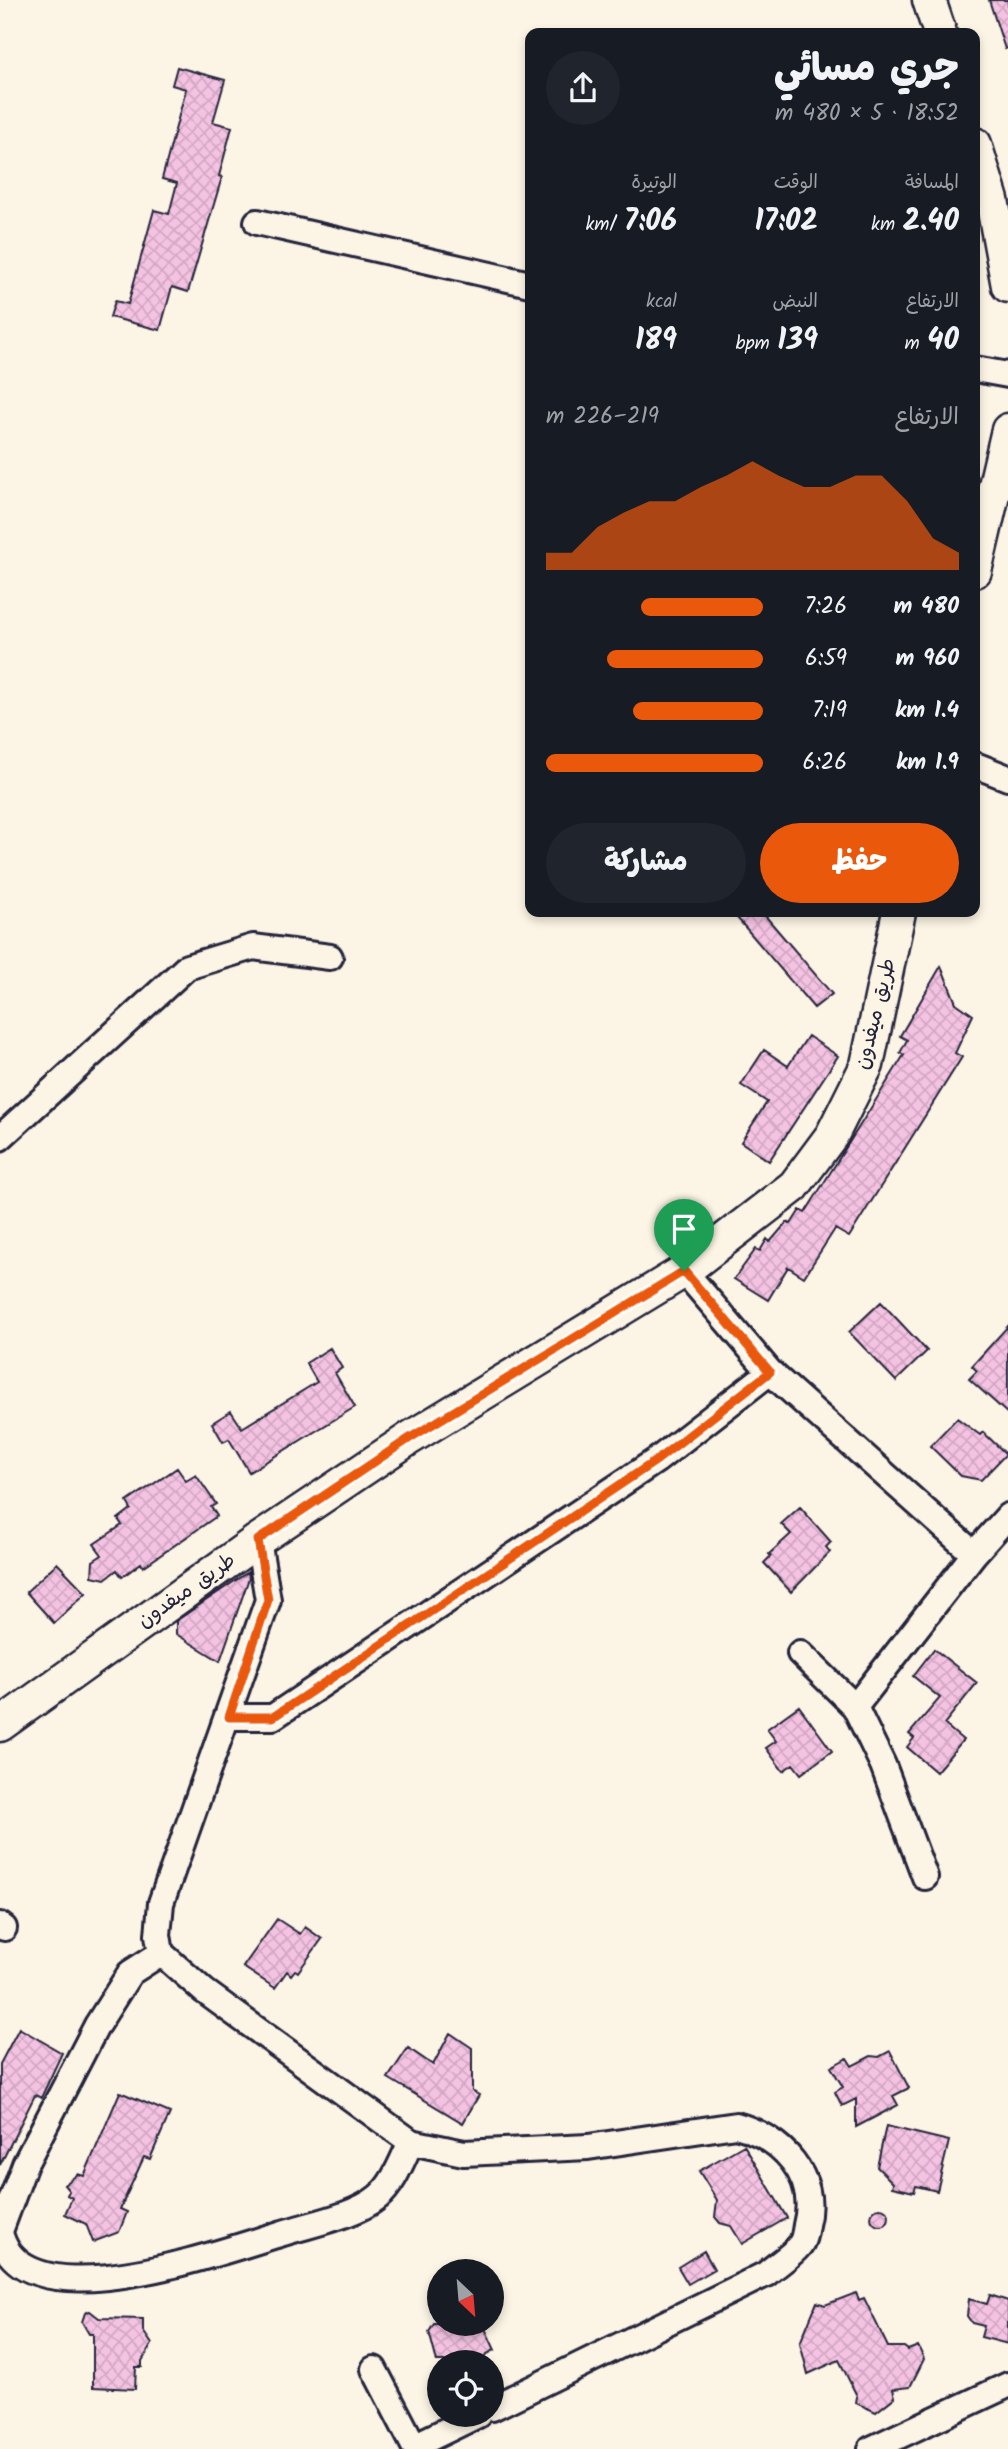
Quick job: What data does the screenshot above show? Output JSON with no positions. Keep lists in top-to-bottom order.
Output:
{
  "streets": {
    "main road": ["طريق ميفدون"]
  },
  "north": "bottom right",
  "page": {
    "heading": ["جري مسائي", "18:52 · 5 × 480 m"],
    "stats": [
      ["المسافة", "2.40 km"],
      ["الوقت", "17:02"],
      ["الوتيرة", "7:06 /km"],
      ["الارتفاع", "40 m"],
      ["النبض", "139 bpm"],
      ["kcal", "189"]
    ],
    "chart": ["الارتفاع", "219–226 m"],
    "list": [
      {
        "name": "480 m",
        "note": "7:26"
      },
      {
        "name": "960 m",
        "note": "6:59"
      },
      {
        "name": "1.4 km",
        "note": "7:19"
      },
      {
        "name": "1.9 km",
        "note": "6:26"
      }
    ],
    "buttons": ["حفظ", "مشاركة"]
  }
}
